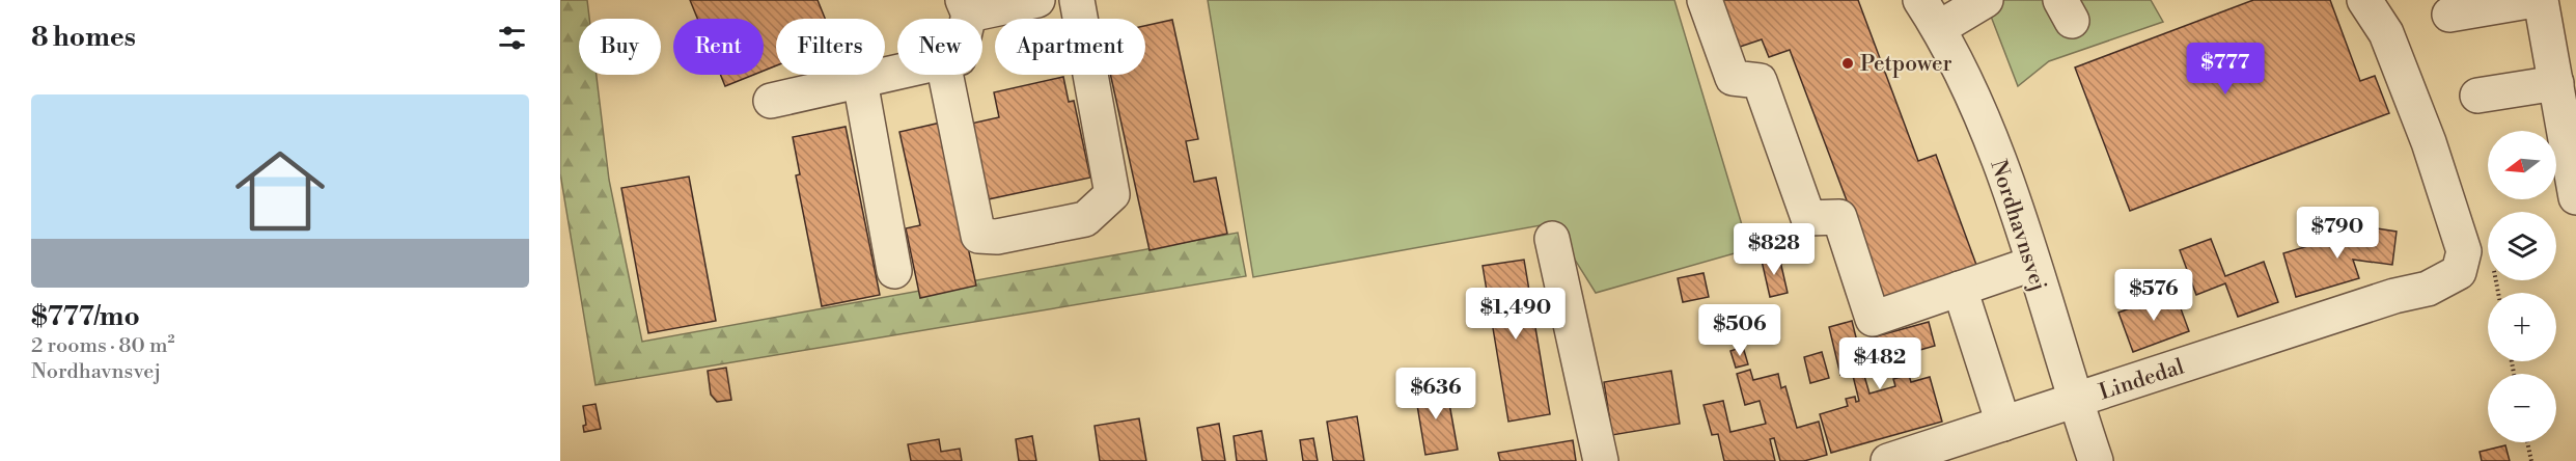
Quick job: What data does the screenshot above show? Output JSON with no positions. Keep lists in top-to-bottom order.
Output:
{
  "streets": {
    "street": ["Nordhavnsvej", "Lindedal"]
  },
  "crossings": [
    ["Nordhavnsvej", "Lindedal"]
  ],
  "places": ["Petpower"],
  "north": "left",
  "page": {
    "heading": "8 homes",
    "chip": [
      "Buy",
      "Rent",
      "Filters",
      "New",
      "Apartment"
    ],
    "price": [
      "$777",
      "$790",
      "$828",
      "$576",
      "$1,490",
      "$506",
      "$482",
      "$636"
    ],
    "list": [
      {
        "name": "$777/mo",
        "note": "2 rooms · 80 m² · Nordhavnsvej"
      }
    ],
    "map_buttons": ["+", "−"]
  }
}
